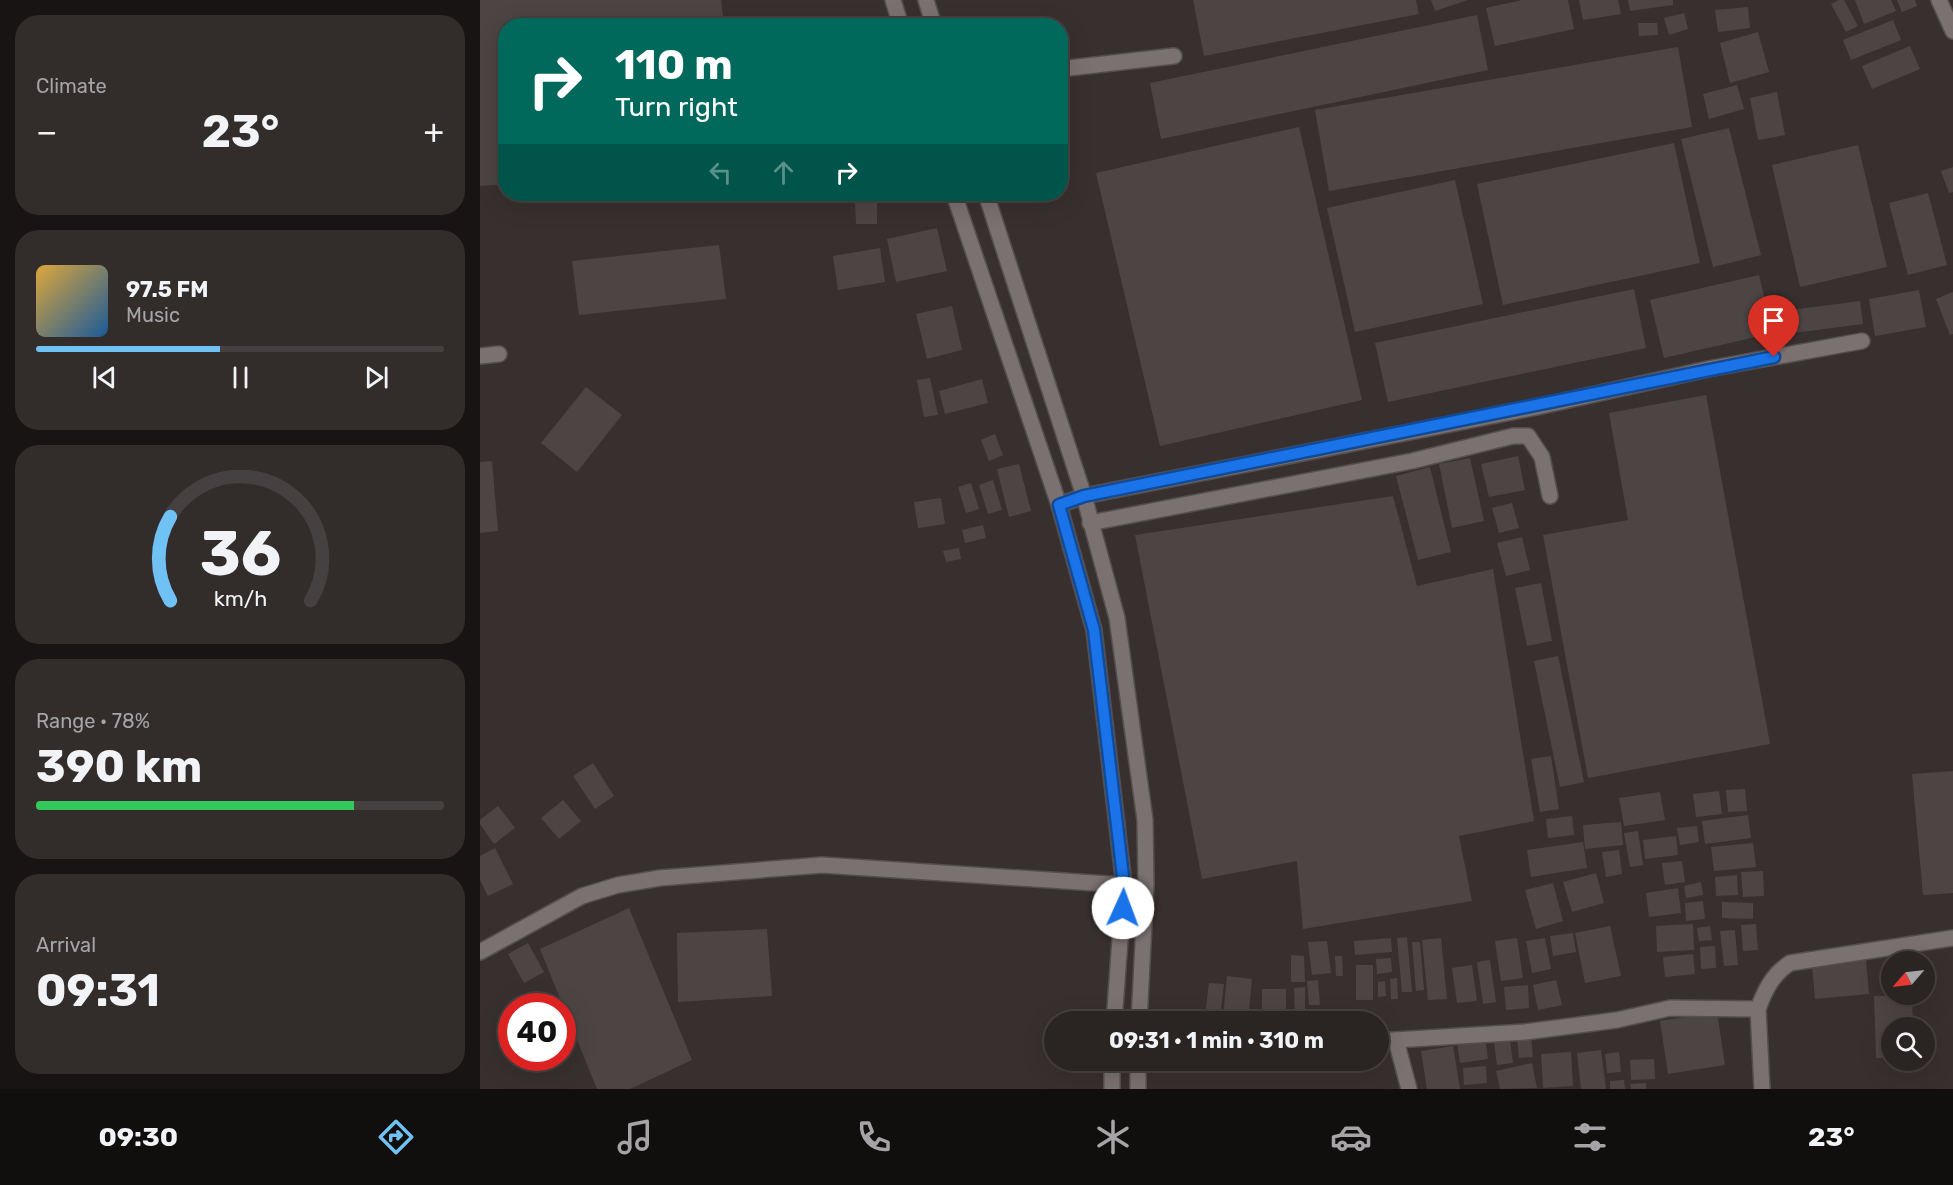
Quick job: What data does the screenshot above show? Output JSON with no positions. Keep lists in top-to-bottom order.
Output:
{
  "north": "bottom left",
  "page": {
    "tile": [
      "Climate",
      ["Range · 78%", "390 km"],
      ["Arrival", "09:31"]
    ],
    "turn": ["110 m", "Turn right"],
    "heat": ["−", "23°", "+"],
    "song": ["97.5 FM", "Music"],
    "limit": "40",
    "trip": "09:31 · 1 min · 310 m",
    "tabs": ["09:30", "23°"],
    "gauge": ["36", "km/h"]
  }
}
